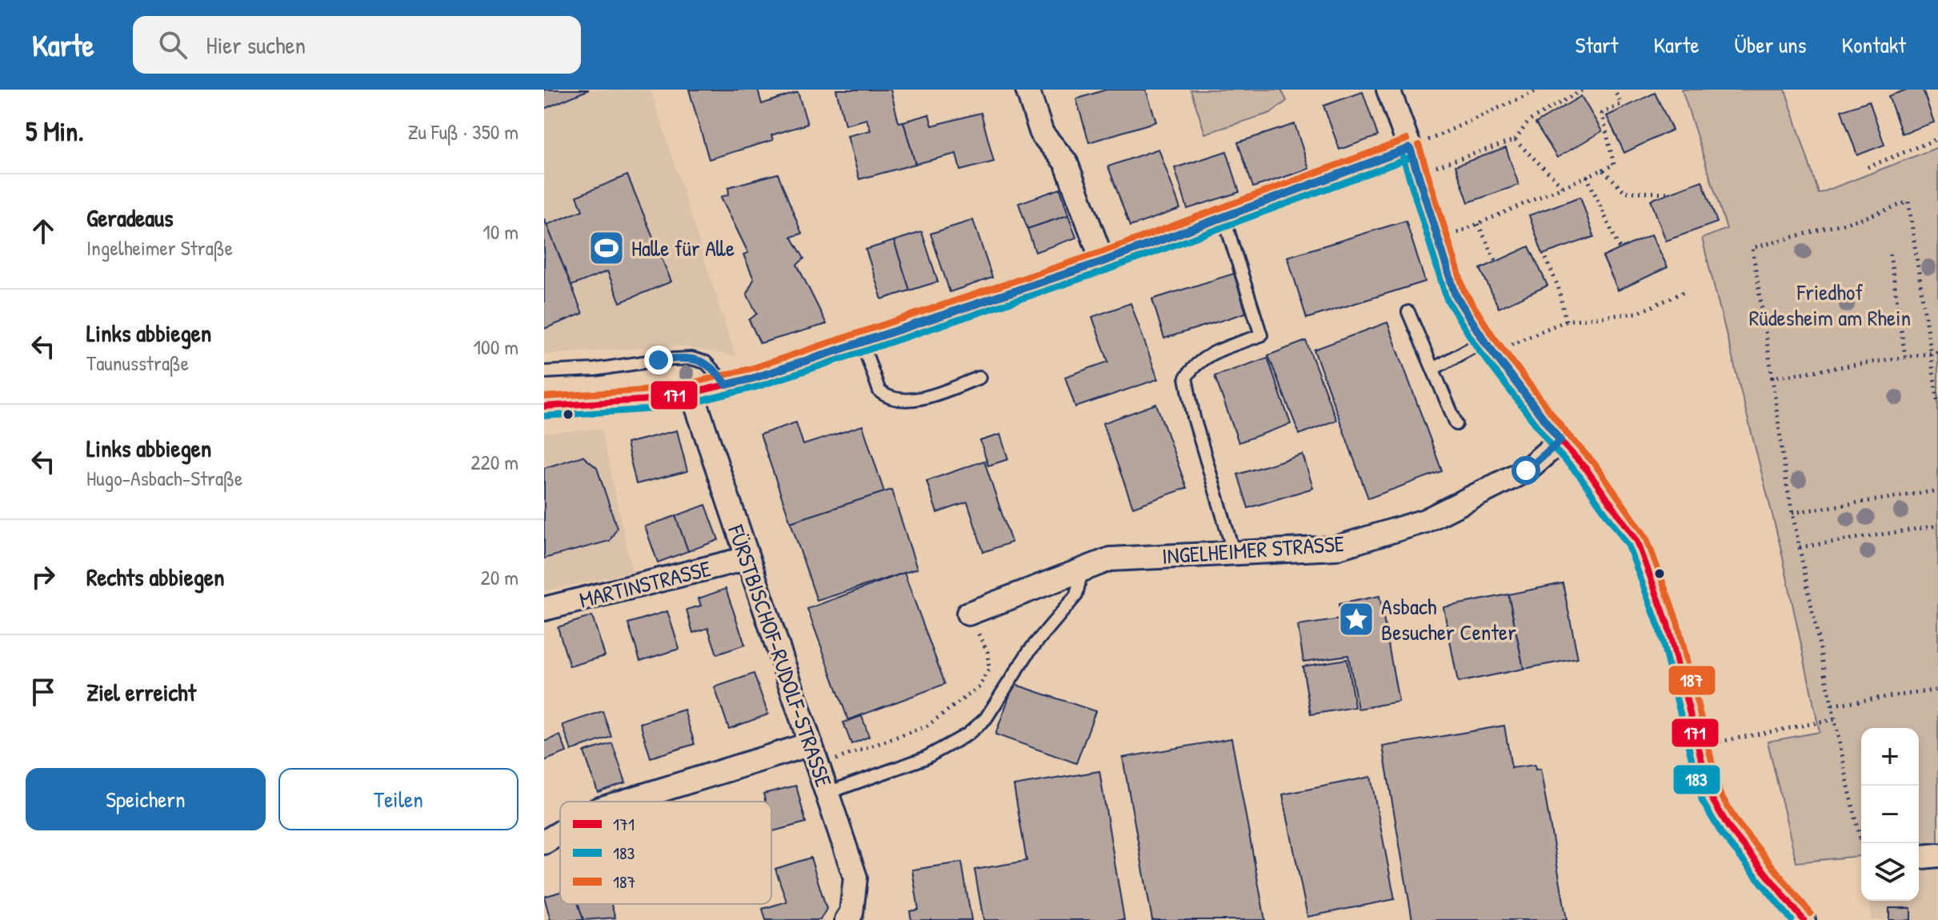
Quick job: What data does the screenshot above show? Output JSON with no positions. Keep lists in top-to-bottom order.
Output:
{
  "streets": {
    "street": ["INGELHEIMER STRASSE", "MARTINSTRASSE", "FÜRSTBISCHOF-RUDOLF-STRASSE"]
  },
  "crossings": [
    ["MARTINSTRASSE", "FÜRSTBISCHOF-RUDOLF-STRASSE"]
  ],
  "parks": ["Friedhof Rüdesheim am Rhein"],
  "places": {
    "sports": ["Halle für Alle"],
    "place": ["Asbach Besucher Center"]
  },
  "lines": ["transit line 187", "transit line 171", "transit line 183"],
  "legend": ["171", "183", "187"],
  "page": {
    "header": "Karte",
    "search": "Hier suchen",
    "nav": [
      "Start",
      "Karte",
      "Über uns",
      "Kontakt"
    ],
    "heading": ["5 Min.", "Zu Fuß · 350 m"],
    "list": [
      ["Geradeaus", "Ingelheimer Straße", "10 m"],
      ["Links abbiegen", "Taunusstraße", "100 m"],
      ["Links abbiegen", "Hugo-Asbach-Straße", "220 m"],
      ["Rechts abbiegen", "20 m"],
      "Ziel erreicht"
    ],
    "map_buttons": ["+", "−"],
    "buttons": ["Speichern", "Teilen"]
  }
}
